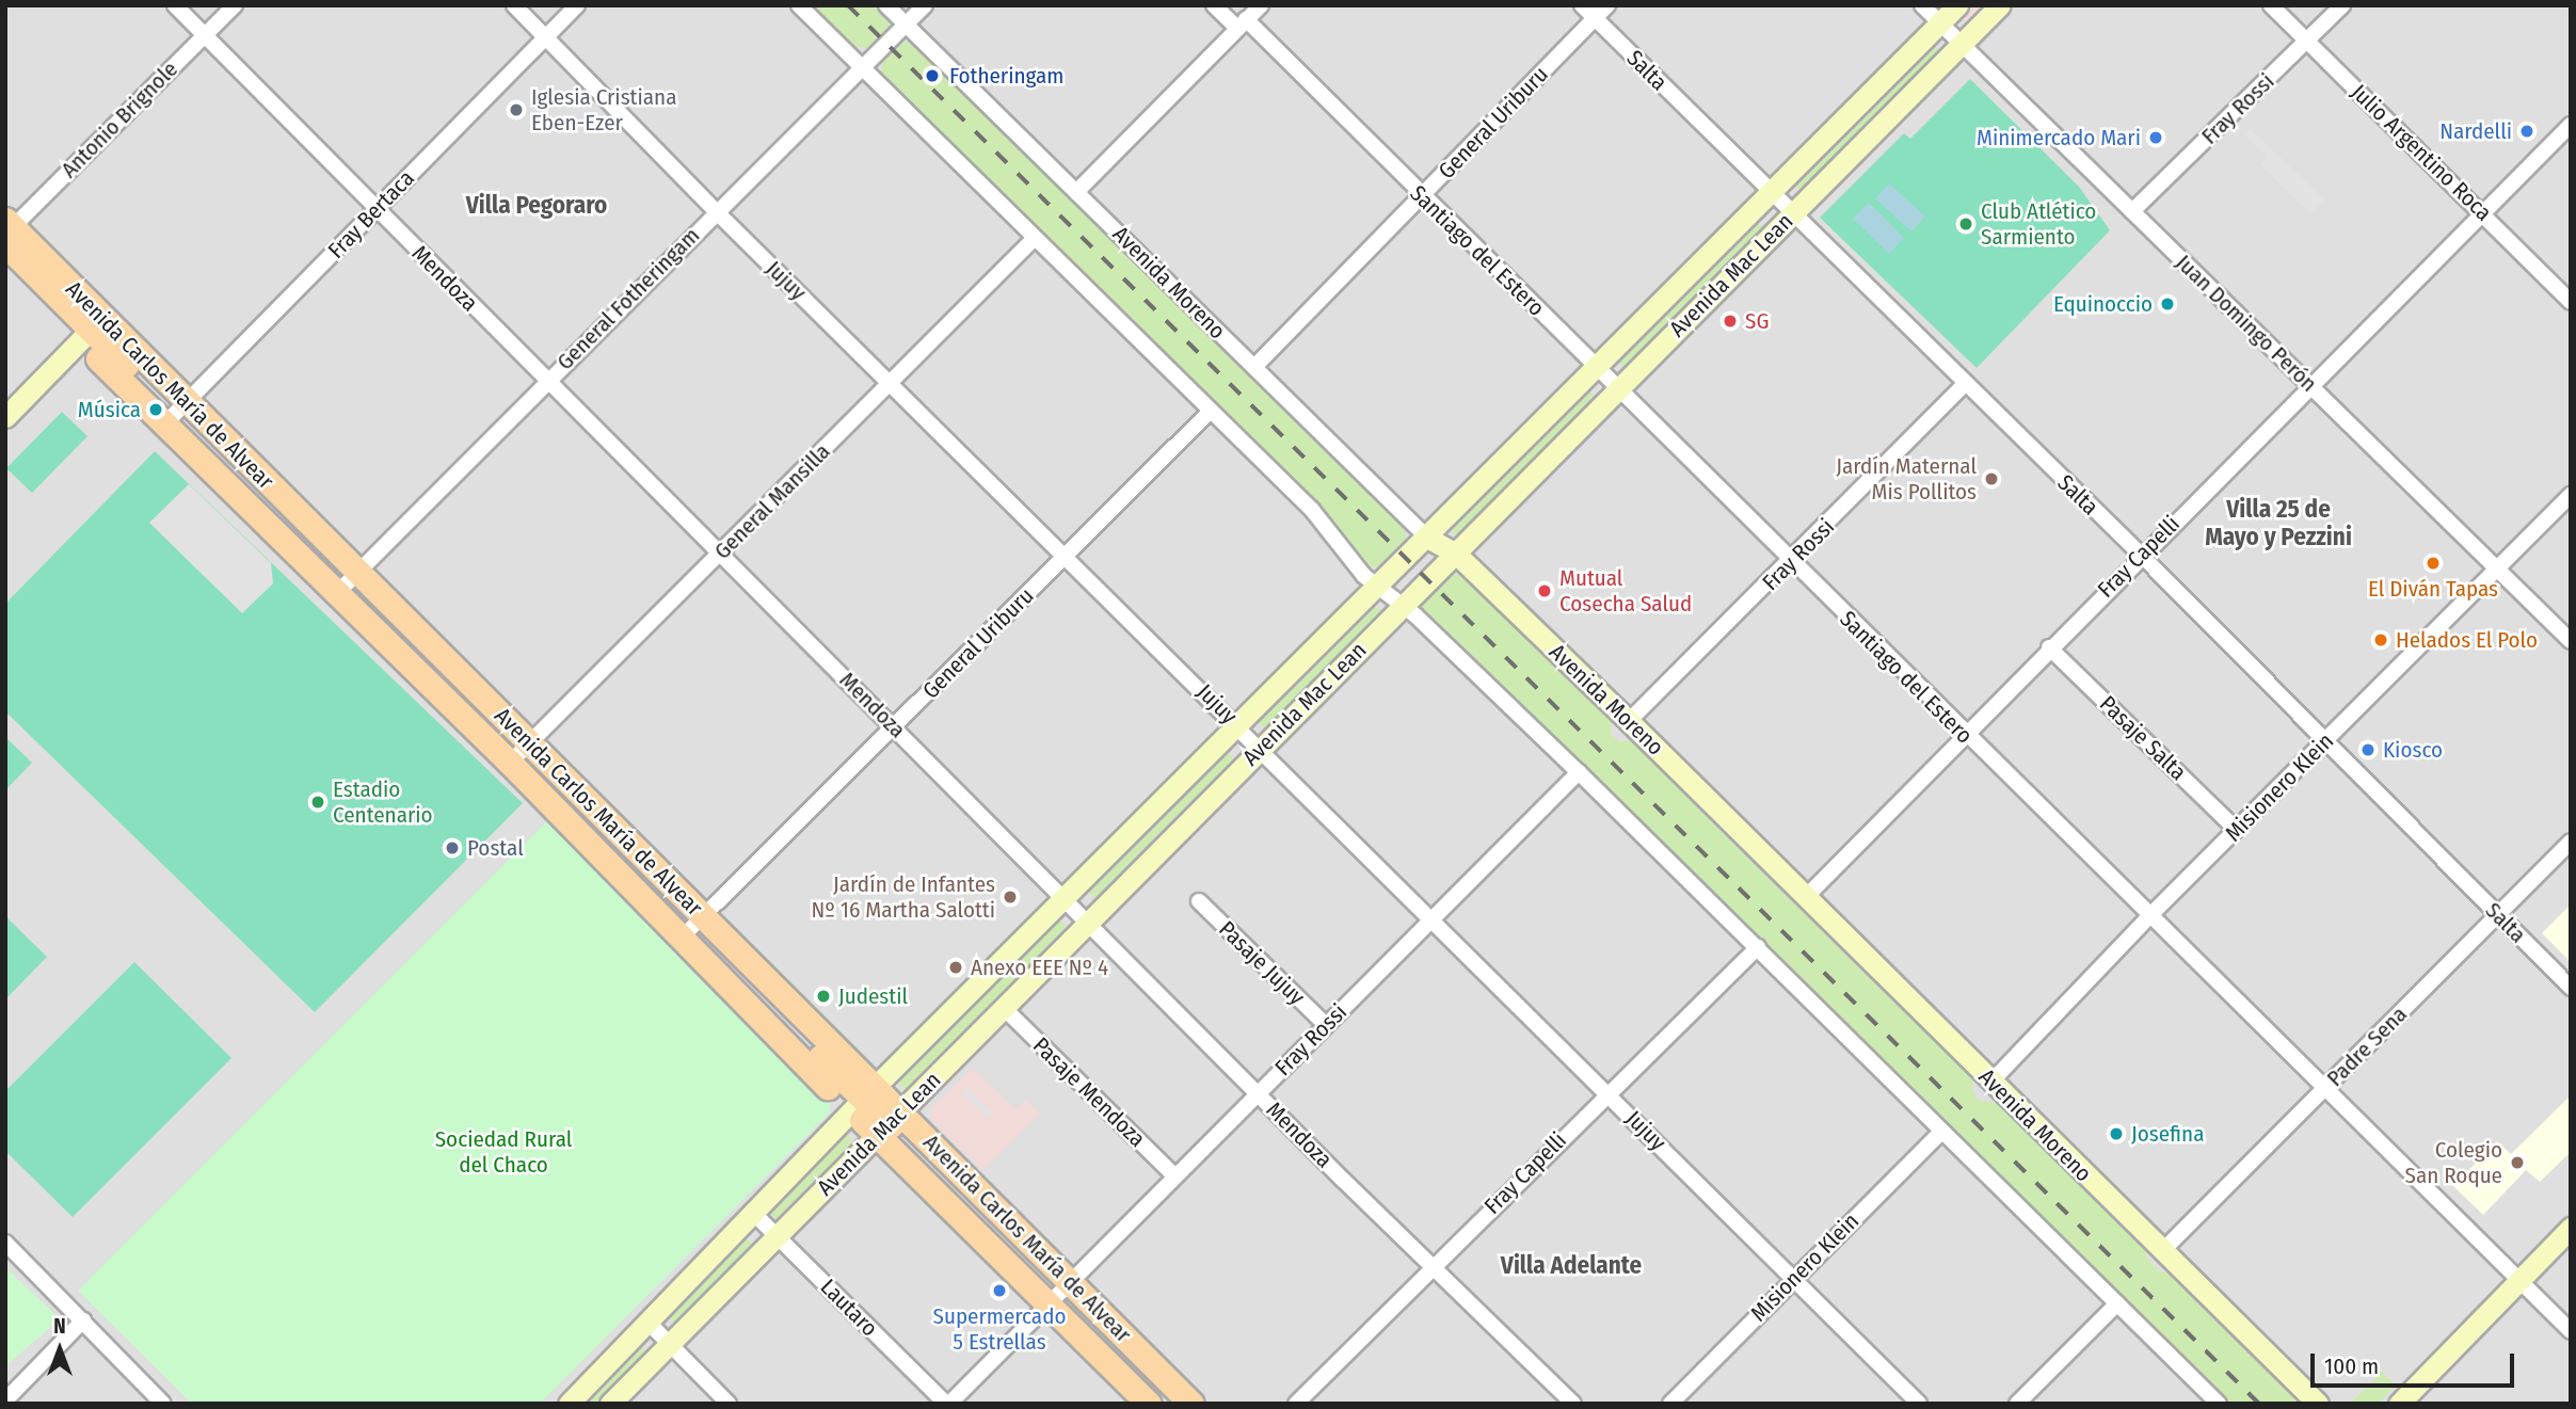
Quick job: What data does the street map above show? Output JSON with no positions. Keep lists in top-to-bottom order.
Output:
{
  "streets": {
    "main road": ["Avenida Mac Lean", "Avenida Moreno", "Avenida Carlos María de Alvear"],
    "street": [
      "Salta",
      "Fray Rossi",
      "Antonio Brignole",
      "General Uriburu",
      "Julio Argentino Roca",
      "Fray Bertaca",
      "Santiago del Estero",
      "Mendoza",
      "Jujuy",
      "General Fotheringam",
      "Juan Domingo Perón",
      "General Mansilla",
      "Fray Capelli",
      "Pasaje Salta",
      "Misionero Klein",
      "Pasaje Jujuy",
      "Padre Sena",
      "Pasaje Mendoza",
      "Lautaro"
    ]
  },
  "crossings": [
    ["Salta", "Fray Rossi"],
    ["Salta", "General Uriburu"],
    ["Salta", "Avenida Mac Lean"],
    ["Salta", "Fray Capelli"],
    ["Salta", "Misionero Klein"],
    ["Salta", "Padre Sena"],
    ["Fray Rossi", "Julio Argentino Roca"],
    ["Fray Rossi", "Santiago del Estero"],
    ["Fray Rossi", "Mendoza"],
    ["Fray Rossi", "Jujuy"],
    ["Fray Rossi", "Avenida Moreno"],
    ["Fray Rossi", "Juan Domingo Perón"],
    ["Fray Rossi", "Avenida Carlos María de Alvear"],
    ["Fray Rossi", "Pasaje Jujuy"],
    ["Fray Rossi", "Pasaje Mendoza"],
    ["Fray Rossi", "Lautaro"],
    ["Antonio Brignole", "Mendoza"],
    ["Antonio Brignole", "Avenida Carlos María de Alvear"],
    ["General Uriburu", "Santiago del Estero"],
    ["General Uriburu", "Mendoza"],
    ["General Uriburu", "Jujuy"],
    ["General Uriburu", "Avenida Moreno"],
    ["General Uriburu", "Avenida Carlos María de Alvear"],
    ["Julio Argentino Roca", "Fray Capelli"],
    ["Fray Bertaca", "Mendoza"],
    ["Fray Bertaca", "Jujuy"],
    ["Fray Bertaca", "Avenida Carlos María de Alvear"],
    ["Santiago del Estero", "Avenida Mac Lean"],
    ["Santiago del Estero", "Fray Capelli"],
    ["Santiago del Estero", "Misionero Klein"],
    ["Santiago del Estero", "Padre Sena"],
    ["Avenida Mac Lean", "Mendoza"],
    ["Avenida Mac Lean", "Jujuy"],
    ["Avenida Mac Lean", "Avenida Moreno"],
    ["Avenida Mac Lean", "Juan Domingo Perón"],
    ["Avenida Mac Lean", "Avenida Carlos María de Alvear"],
    ["Avenida Mac Lean", "Pasaje Mendoza"],
    ["Avenida Mac Lean", "Lautaro"],
    ["Mendoza", "General Fotheringam"],
    ["Mendoza", "General Mansilla"],
    ["Mendoza", "Fray Capelli"],
    ["Jujuy", "General Fotheringam"],
    ["Jujuy", "General Mansilla"],
    ["Jujuy", "Fray Capelli"],
    ["Jujuy", "Misionero Klein"],
    ["Avenida Moreno", "General Fotheringam"],
    ["Avenida Moreno", "Fray Capelli"],
    ["Avenida Moreno", "Misionero Klein"],
    ["Avenida Moreno", "Padre Sena"],
    ["General Fotheringam", "Avenida Carlos María de Alvear"],
    ["Juan Domingo Perón", "Fray Capelli"],
    ["Juan Domingo Perón", "Misionero Klein"],
    ["Avenida Carlos María de Alvear", "General Mansilla"],
    ["Fray Capelli", "Pasaje Salta"],
    ["Pasaje Salta", "Misionero Klein"]
  ],
  "districts": ["Villa Pegoraro", "Villa 25 de Mayo y Pezzini", "Villa Adelante"],
  "parks": ["Sociedad Rural del Chaco"],
  "places": [
    "Fotheringam",
    "Iglesia Cristiana Eben-Ezer",
    "Nardelli",
    "Minimercado Mari",
    "Club Atlético Sarmiento",
    "Equinoccio",
    "SG",
    "Música",
    "Jardín Maternal Mis Pollitos",
    "El Diván Tapas",
    "Mutual Cosecha Salud",
    "Helados El Polo",
    "Kiosco",
    "Estadio Centenario",
    "Postal",
    "Jardín de Infantes Nº 16 Martha Salotti",
    "Anexo EEE Nº 4",
    "Judestil",
    "Josefina",
    "Colegio San Roque",
    "Supermercado 5 Estrellas"
  ],
  "scale_bar": "100 m",
  "north": "top"
}
